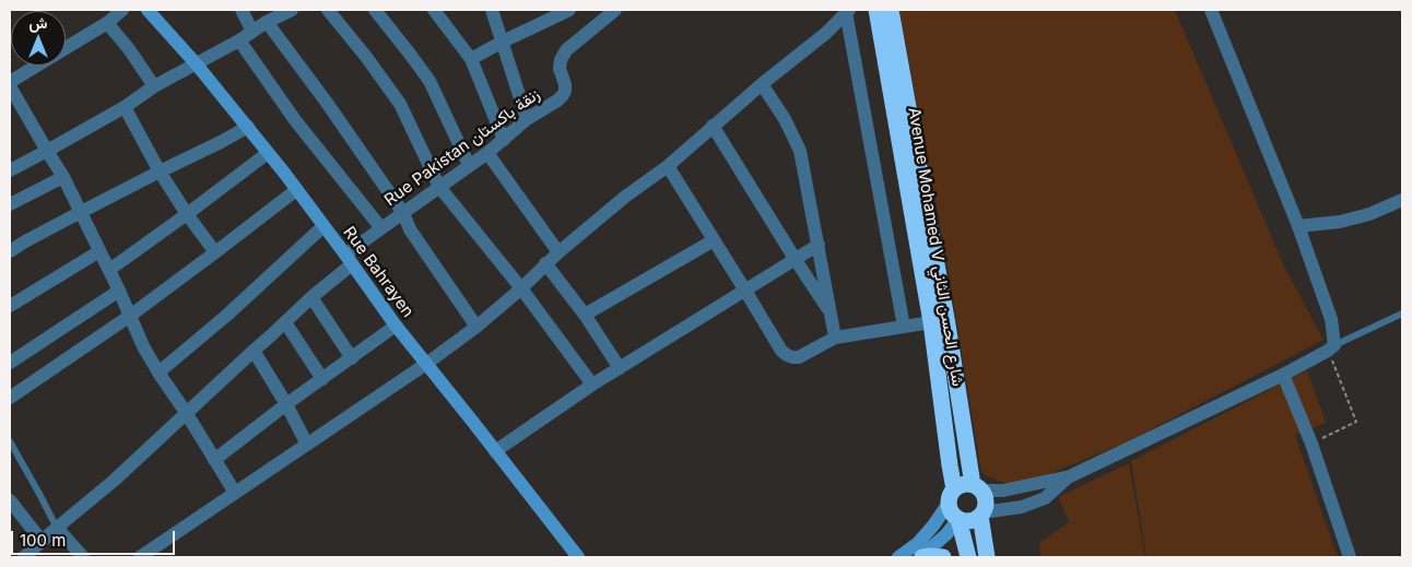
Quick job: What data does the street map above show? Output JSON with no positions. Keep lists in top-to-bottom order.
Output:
{
  "streets": {
    "highway": ["Avenue Mohamed V شارع الحسن الثاني"],
    "street": ["Rue Pakistan زنقة باكستان", "Rue Bahrayen"]
  },
  "crossings": [
    ["Rue Pakistan زنقة باكستان", "Rue Bahrayen"]
  ],
  "scale_bar": "100 m",
  "north": "top"
}
